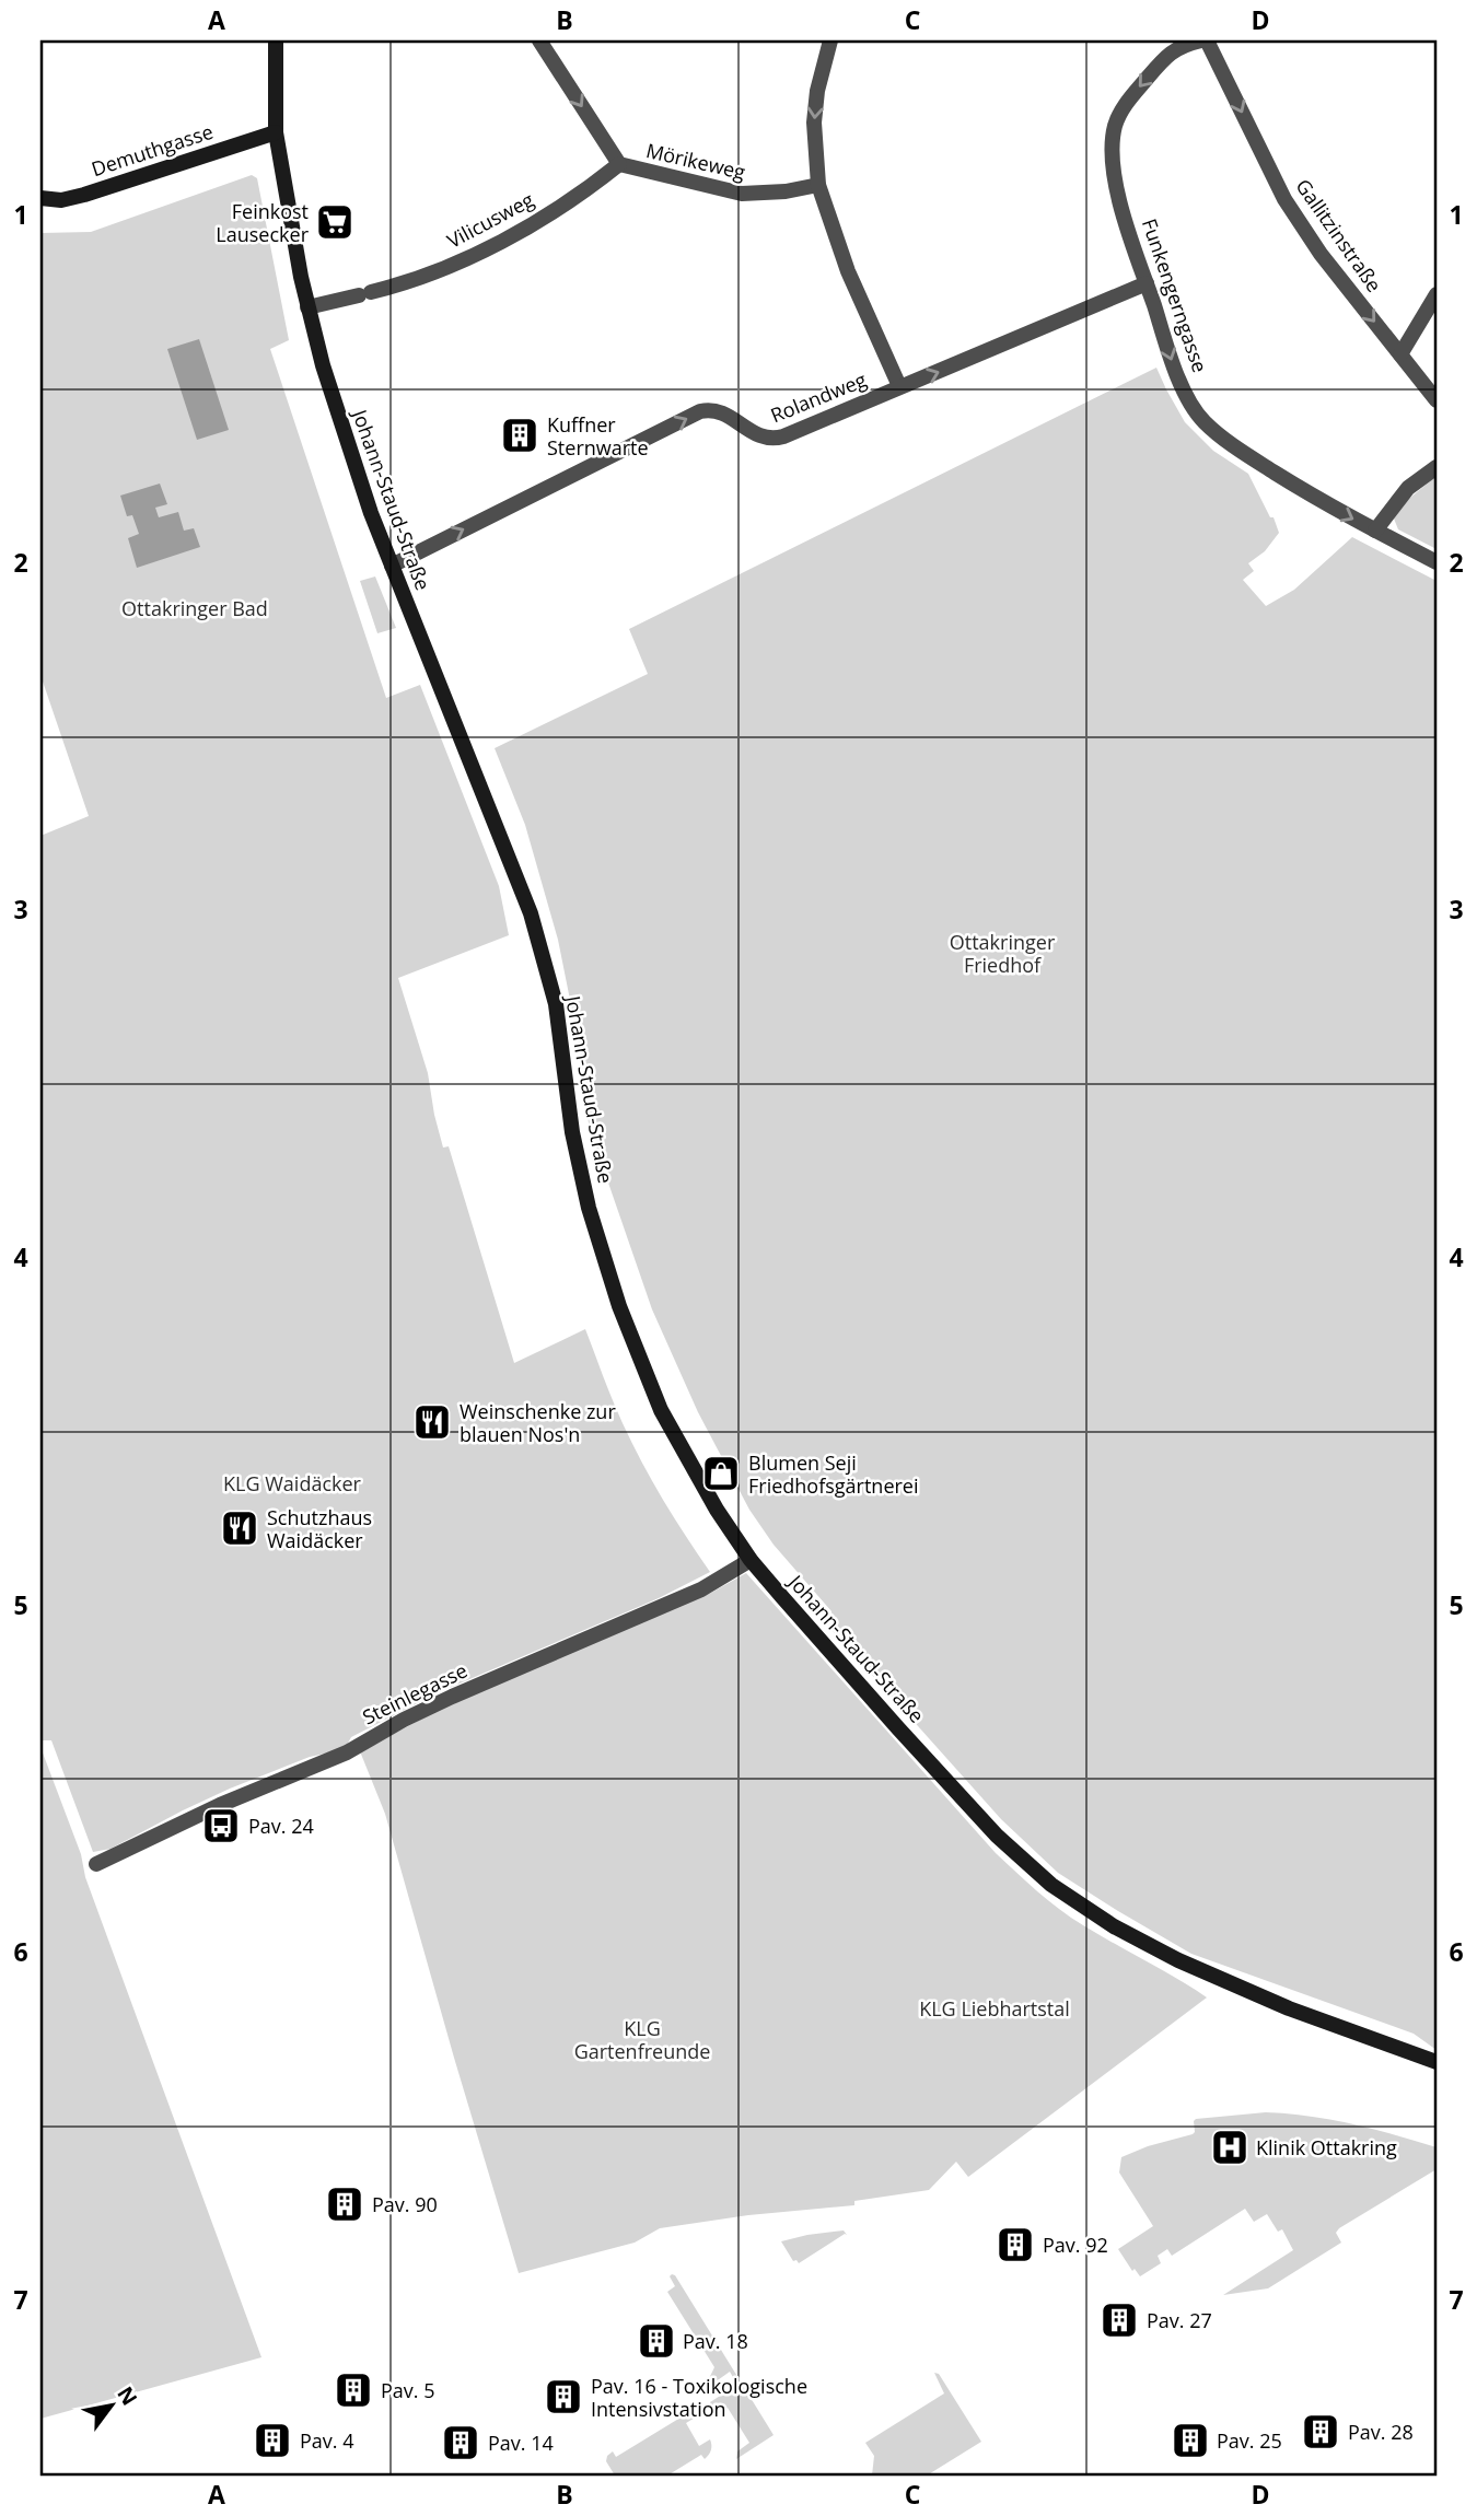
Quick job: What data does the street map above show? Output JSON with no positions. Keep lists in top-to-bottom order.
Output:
{
  "streets": {
    "street": [
      "Demuthgasse",
      "Mörikeweg",
      "Vilicusweg",
      "Gallitzinstraße",
      "Funkengerngasse",
      "Rolandweg",
      "Johann-Staud-Straße",
      "Steinlegasse"
    ]
  },
  "crossings": [
    ["Demuthgasse", "Johann-Staud-Straße"],
    ["Mörikeweg", "Vilicusweg"],
    ["Vilicusweg", "Johann-Staud-Straße"],
    ["Gallitzinstraße", "Funkengerngasse"],
    ["Funkengerngasse", "Rolandweg"],
    ["Rolandweg", "Johann-Staud-Straße"],
    ["Johann-Staud-Straße", "Steinlegasse"]
  ],
  "one_way": [
    "Mörikeweg",
    "Gallitzinstraße",
    "Funkengerngasse",
    "Rolandweg"
  ],
  "parks": [
    "Ottakringer Bad",
    "Ottakringer Friedhof",
    "KLG Waidäcker",
    "KLG Liebhartstal",
    "KLG Gartenfreunde"
  ],
  "places": {
    "supermarket": ["Feinkost Lausecker"],
    "building": [
      "Kuffner Sternwarte",
      "Pav. 90",
      "Pav. 92",
      "Pav. 27",
      "Pav. 18",
      "Pav. 5",
      "Pav. 16 - Toxikologische Intensivstation",
      "Pav. 28",
      "Pav. 4",
      "Pav. 25",
      "Pav. 14"
    ],
    "restaurant": ["Weinschenke zur blauen Nos'n", "Schutzhaus Waidäcker"],
    "shop": ["Blumen Seji Friedhofsgärtnerei"],
    "bus stop": ["Pav. 24"],
    "hospital": ["Klinik Ottakring"]
  },
  "north": "top right",
  "grid": {
    "columns": [
      "A",
      "B",
      "C",
      "D"
    ],
    "rows": [
      "1",
      "2",
      "3",
      "4",
      "5",
      "6",
      "7"
    ]
  }
}
